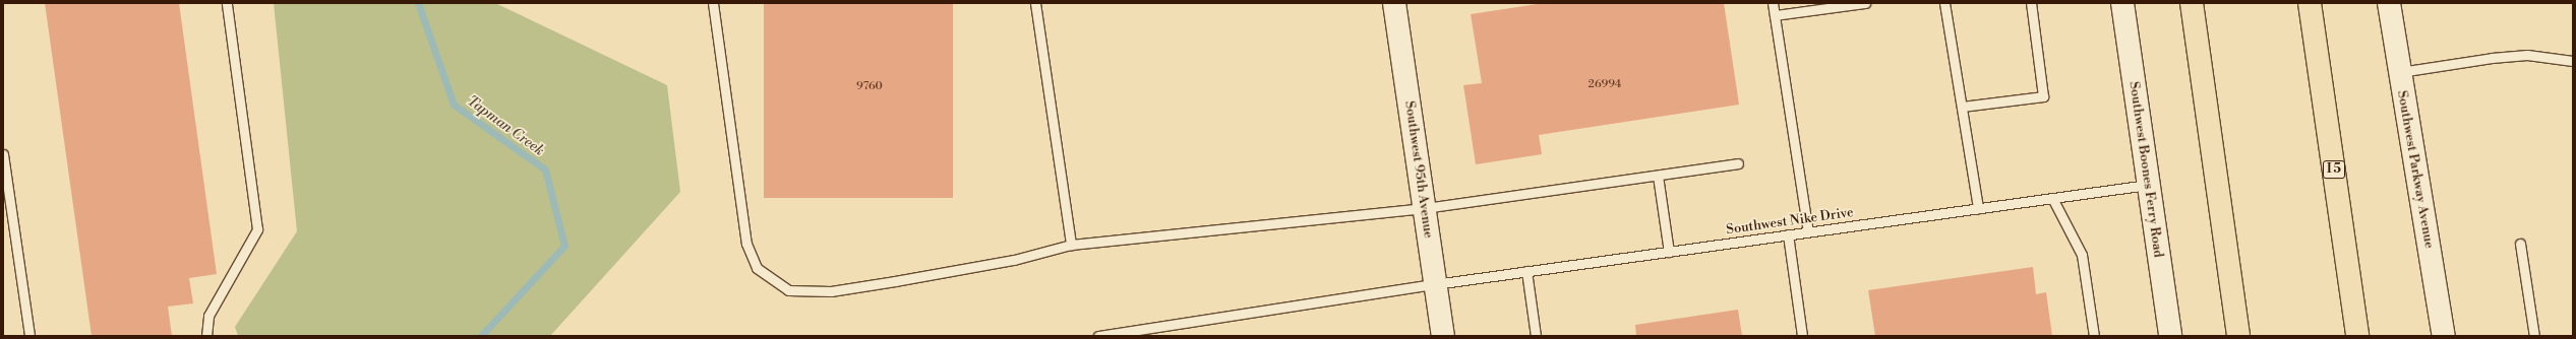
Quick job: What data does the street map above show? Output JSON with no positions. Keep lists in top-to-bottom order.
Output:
{
  "streets": {
    "highway": ["I 5"],
    "street": ["Southwest 95th Avenue", "Southwest Boones Ferry Road", "Southwest Parkway Avenue"],
    "lane": ["Southwest Nike Drive"]
  },
  "crossings": [
    ["Southwest 95th Avenue", "Southwest Nike Drive"],
    ["Southwest Boones Ferry Road", "Southwest Nike Drive"]
  ],
  "water": ["Tapman Creek"],
  "house_numbers": ["26994", "9760"]
}
